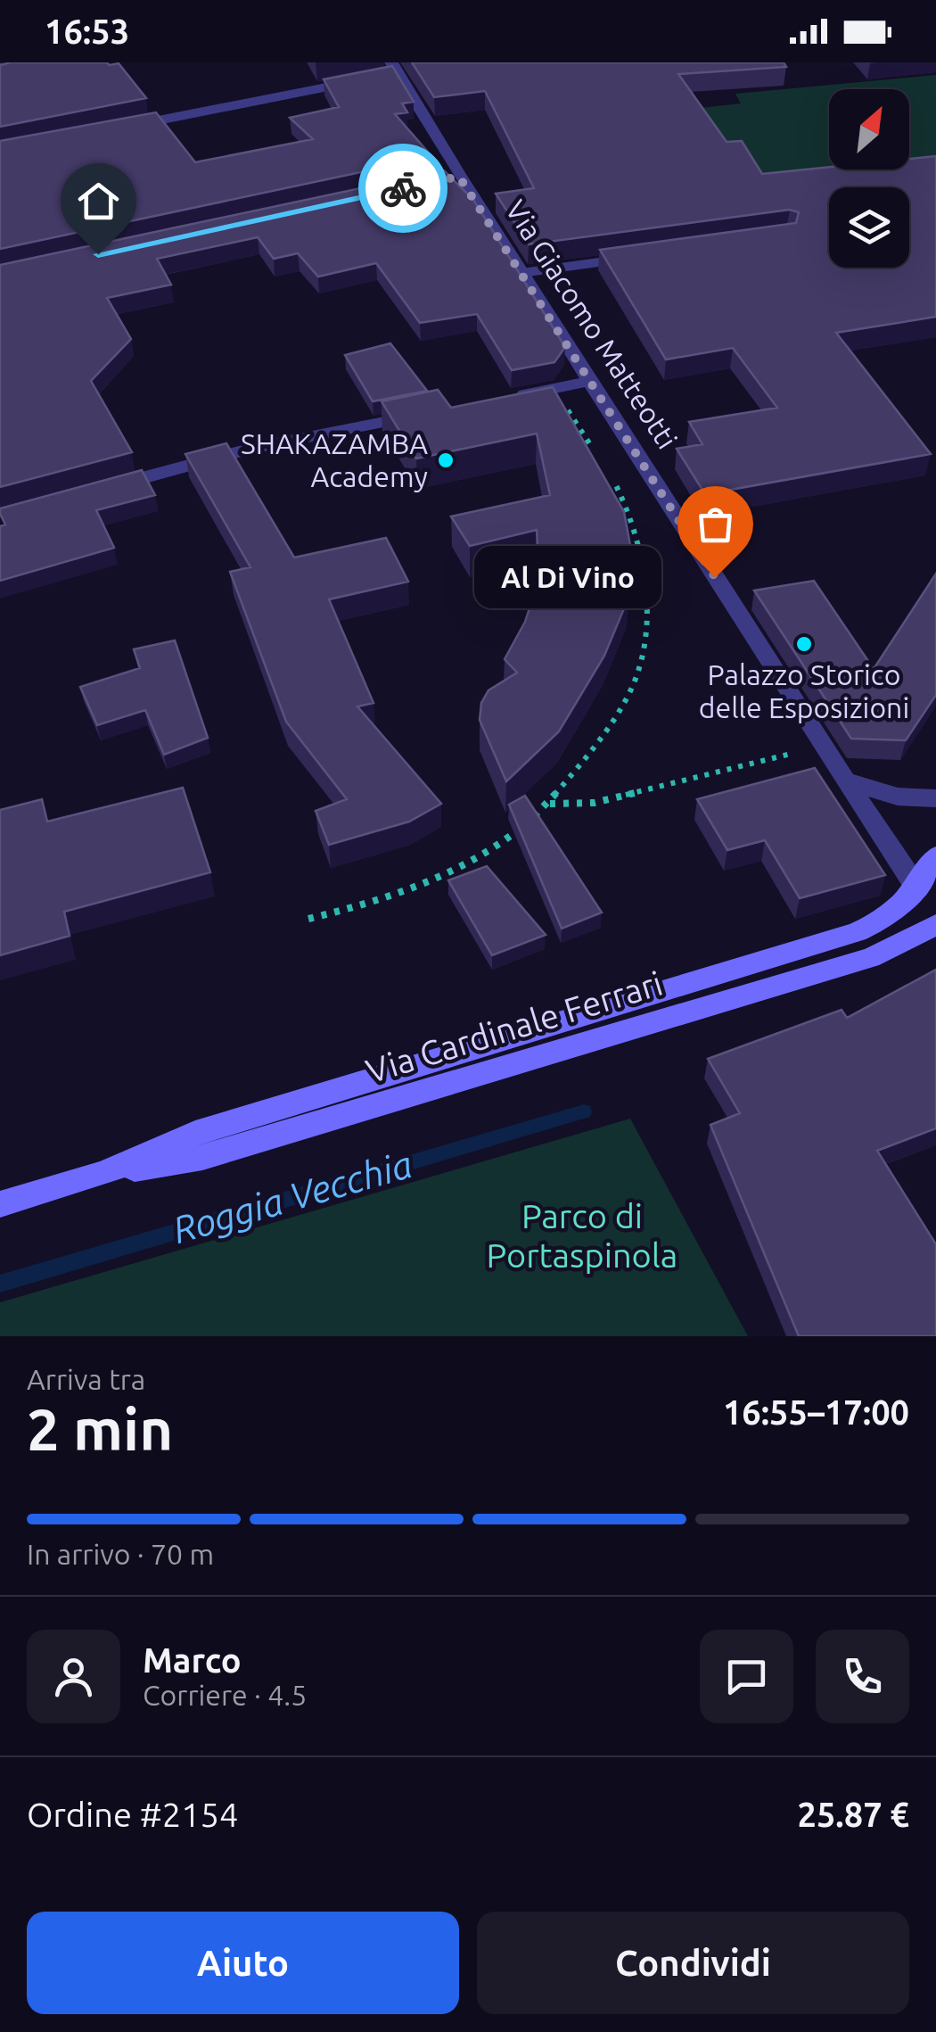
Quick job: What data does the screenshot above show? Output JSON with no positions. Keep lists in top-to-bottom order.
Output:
{
  "streets": {
    "main road": ["Via Cardinale Ferrari"],
    "street": ["Via Giacomo Matteotti"]
  },
  "crossings": [
    ["Via Giacomo Matteotti", "Via Cardinale Ferrari"]
  ],
  "water": ["Roggia Vecchia"],
  "parks": ["Parco di Portaspinola"],
  "places": ["SHAKAZAMBA Academy", "Al Di Vino", "Palazzo Storico delle Esposizioni"],
  "north": "top right",
  "page": {
    "status": "16:53",
    "bubble": "Al Di Vino",
    "heading": ["2 min", "Arriva tra", "16:55–17:00"],
    "panel": [
      "Marco",
      "Corriere · 4.5",
      "Ordine #2154",
      "25.87 €"
    ],
    "bar": "In arrivo · 70 m",
    "buttons": ["Aiuto", "Condividi"]
  }
}
